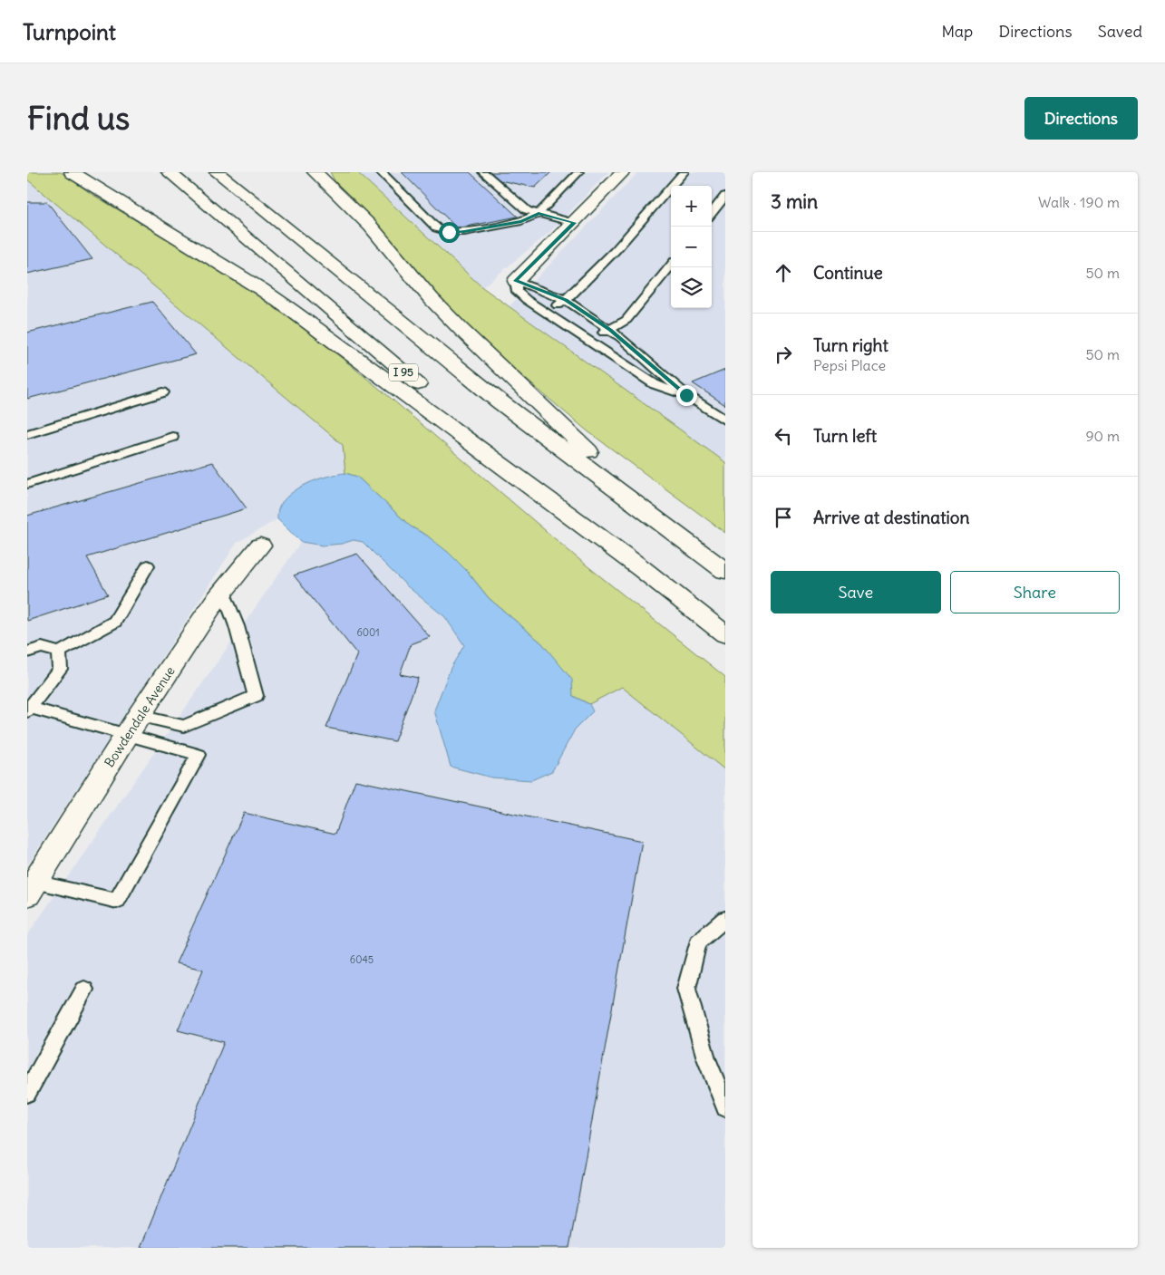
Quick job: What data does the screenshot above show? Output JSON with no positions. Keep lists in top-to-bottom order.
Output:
{
  "streets": {
    "main road": ["I 95", "Bowdendale Avenue"]
  },
  "house_numbers": ["6001", "6045"],
  "page": {
    "header": "Turnpoint",
    "nav": ["Map", "Directions", "Saved"],
    "buttons": [
      "Directions",
      ["Save", "Share"]
    ],
    "title": "Find us",
    "heading": ["3 min", "Walk · 190 m"],
    "map_buttons": ["+", "−"],
    "list": [
      ["Continue", "50 m"],
      ["Turn right", "Pepsi Place", "50 m"],
      ["Turn left", "90 m"],
      "Arrive at destination"
    ]
  }
}
